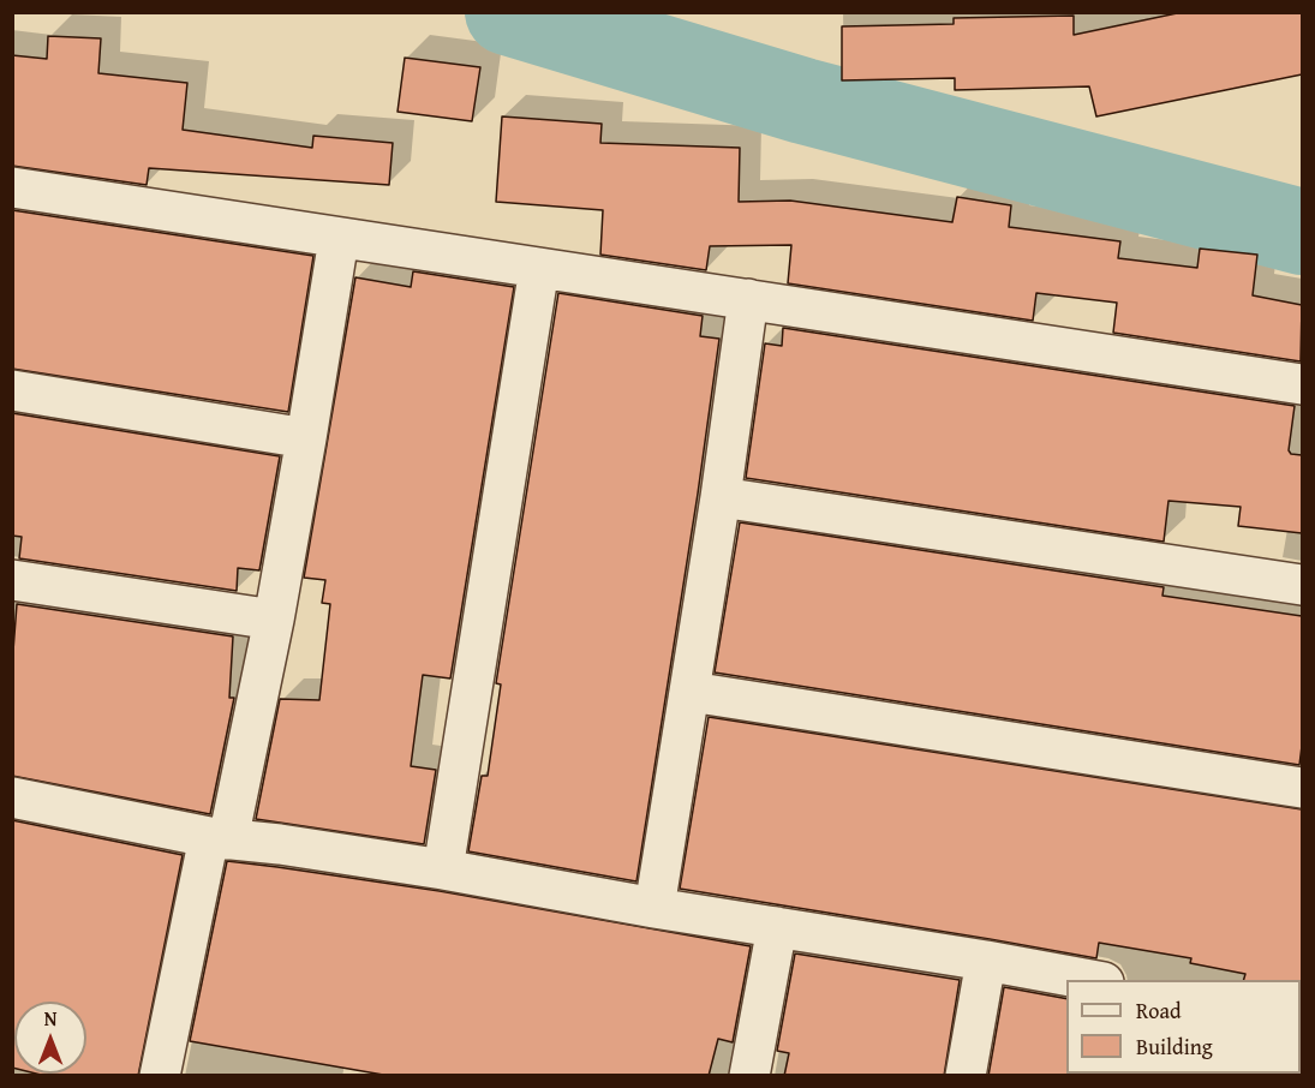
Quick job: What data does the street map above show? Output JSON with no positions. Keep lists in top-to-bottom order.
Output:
{
  "legend": ["Road", "Building"],
  "north": "top"
}
